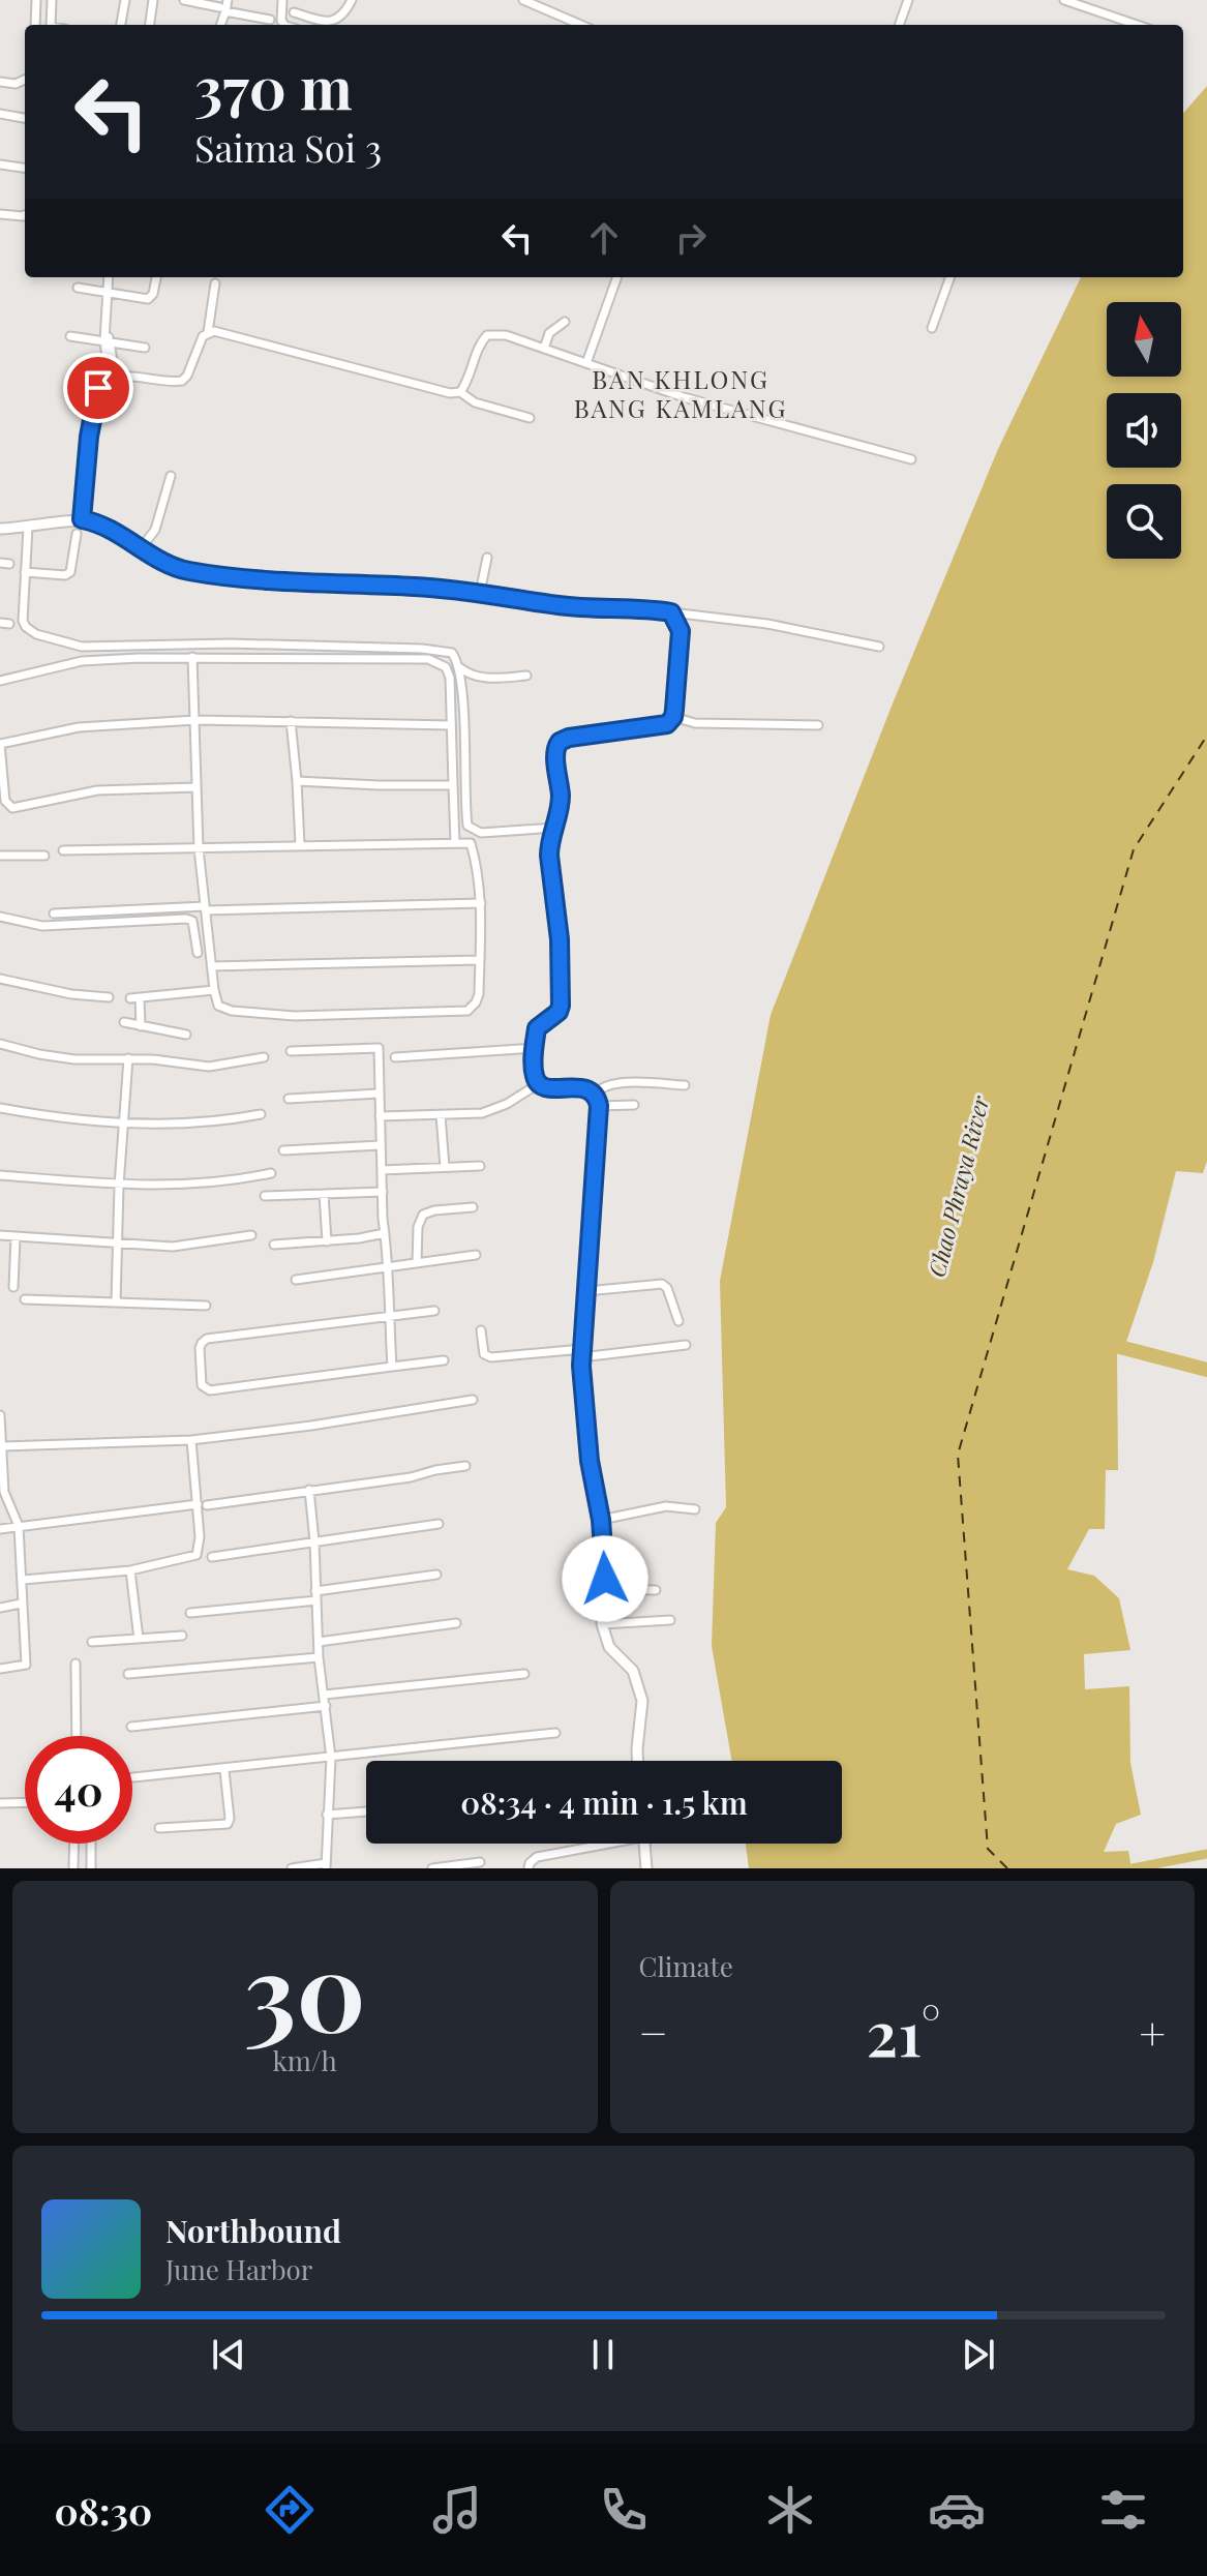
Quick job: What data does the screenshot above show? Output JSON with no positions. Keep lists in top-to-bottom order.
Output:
{
  "districts": ["BAN KHLONG BANG KAMLANG"],
  "water": ["Chao Phraya River"],
  "north": "top",
  "page": {
    "turn": ["370 m", "Saima Soi 3"],
    "limit": "40",
    "trip": "08:34 · 4 min · 1.5 km",
    "tile": [
      ["30", "km/h"],
      "Climate"
    ],
    "heat": ["−", "21°", "+"],
    "song": ["Northbound", "June Harbor"],
    "tabs": "08:30"
  }
}
